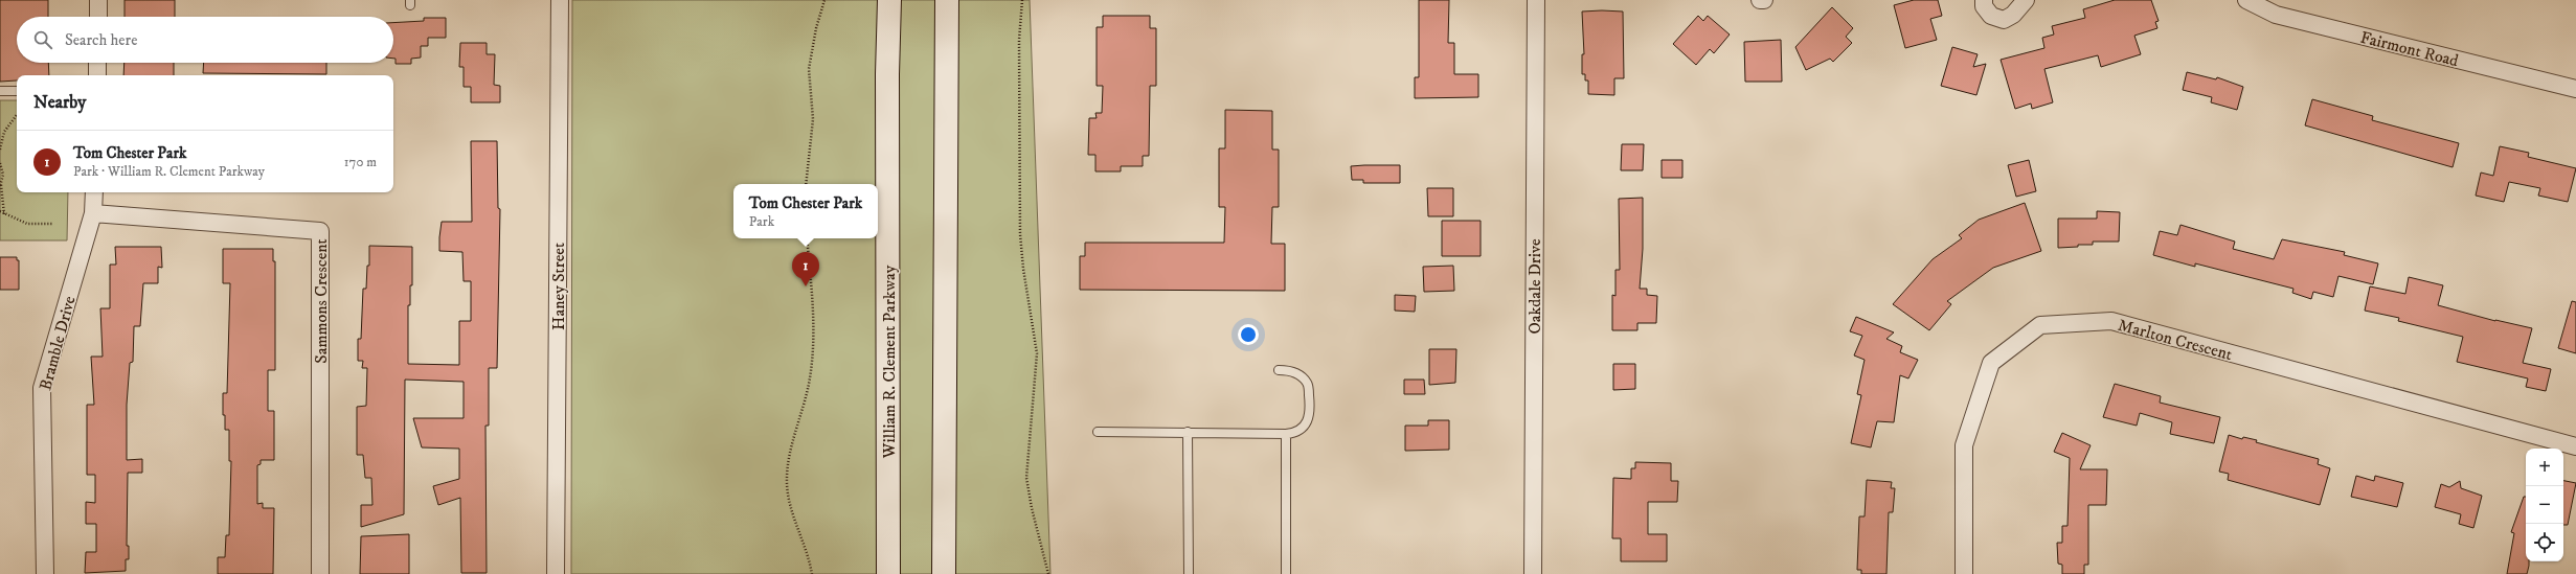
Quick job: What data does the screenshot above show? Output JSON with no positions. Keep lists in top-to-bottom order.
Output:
{
  "streets": {
    "main road": ["William R. Clement Parkway"],
    "street": [
      "Fairmont Road",
      "Haney Street",
      "Oakdale Drive",
      "Sammons Crescent",
      "Marlton Crescent",
      "Bramble Drive"
    ]
  },
  "crossings": [
    ["Sammons Crescent", "Bramble Drive"]
  ],
  "page": {
    "search": "Search here",
    "heading": "Nearby",
    "list": [
      {
        "mark": "1",
        "name": "Tom Chester Park",
        "note": "Park · William R. Clement Parkway",
        "value": "170 m"
      }
    ],
    "popup": ["Tom Chester Park", "Park"],
    "pins": "1",
    "map_buttons": ["+", "−"]
  }
}
